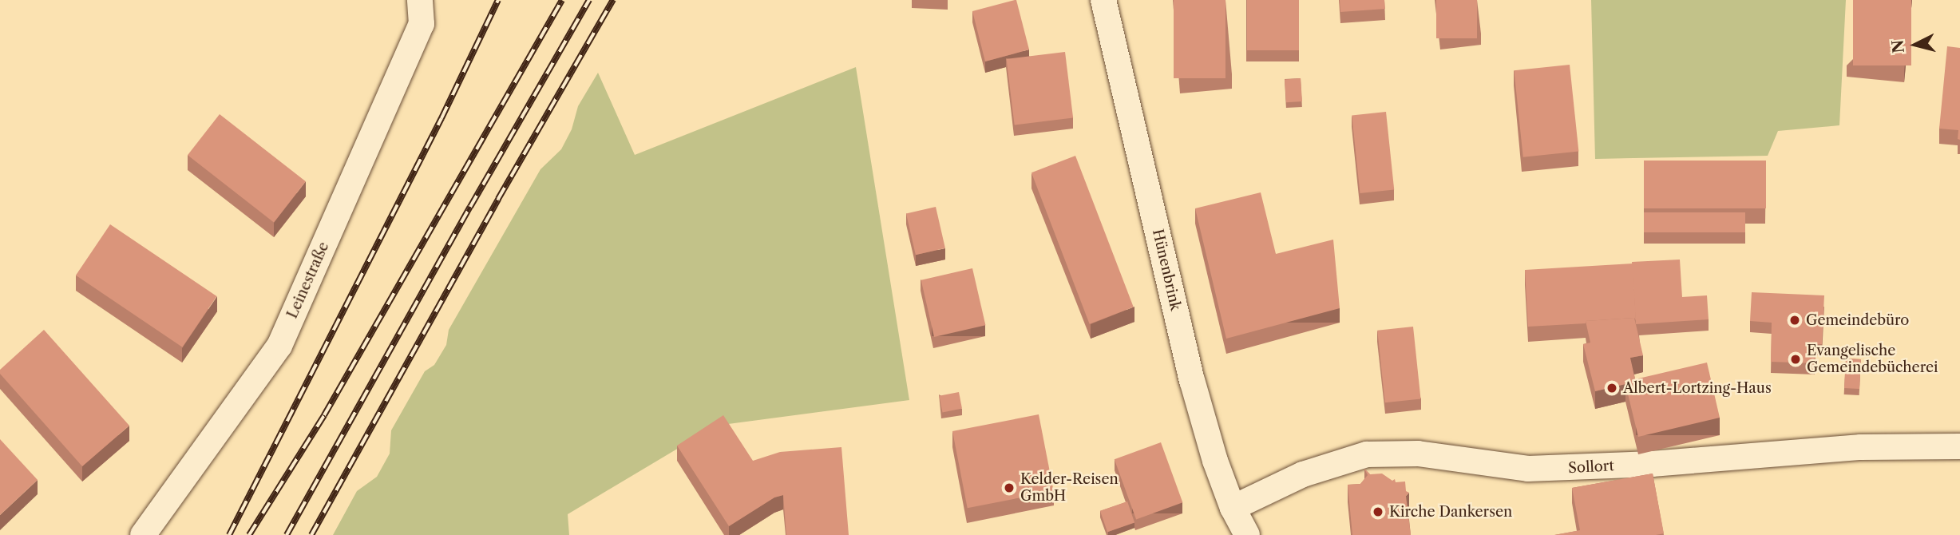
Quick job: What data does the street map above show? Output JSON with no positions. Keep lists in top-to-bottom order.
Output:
{
  "streets": {
    "street": ["Hünenbrink", "Leinestraße", "Sollort"]
  },
  "crossings": [
    ["Hünenbrink", "Sollort"]
  ],
  "places": [
    "Gemeindebüro",
    "Evangelische Gemeindebücherei",
    "Albert-Lortzing-Haus",
    "Kelder-Reisen GmbH",
    "Kirche Dankersen"
  ],
  "north": "left"
}
